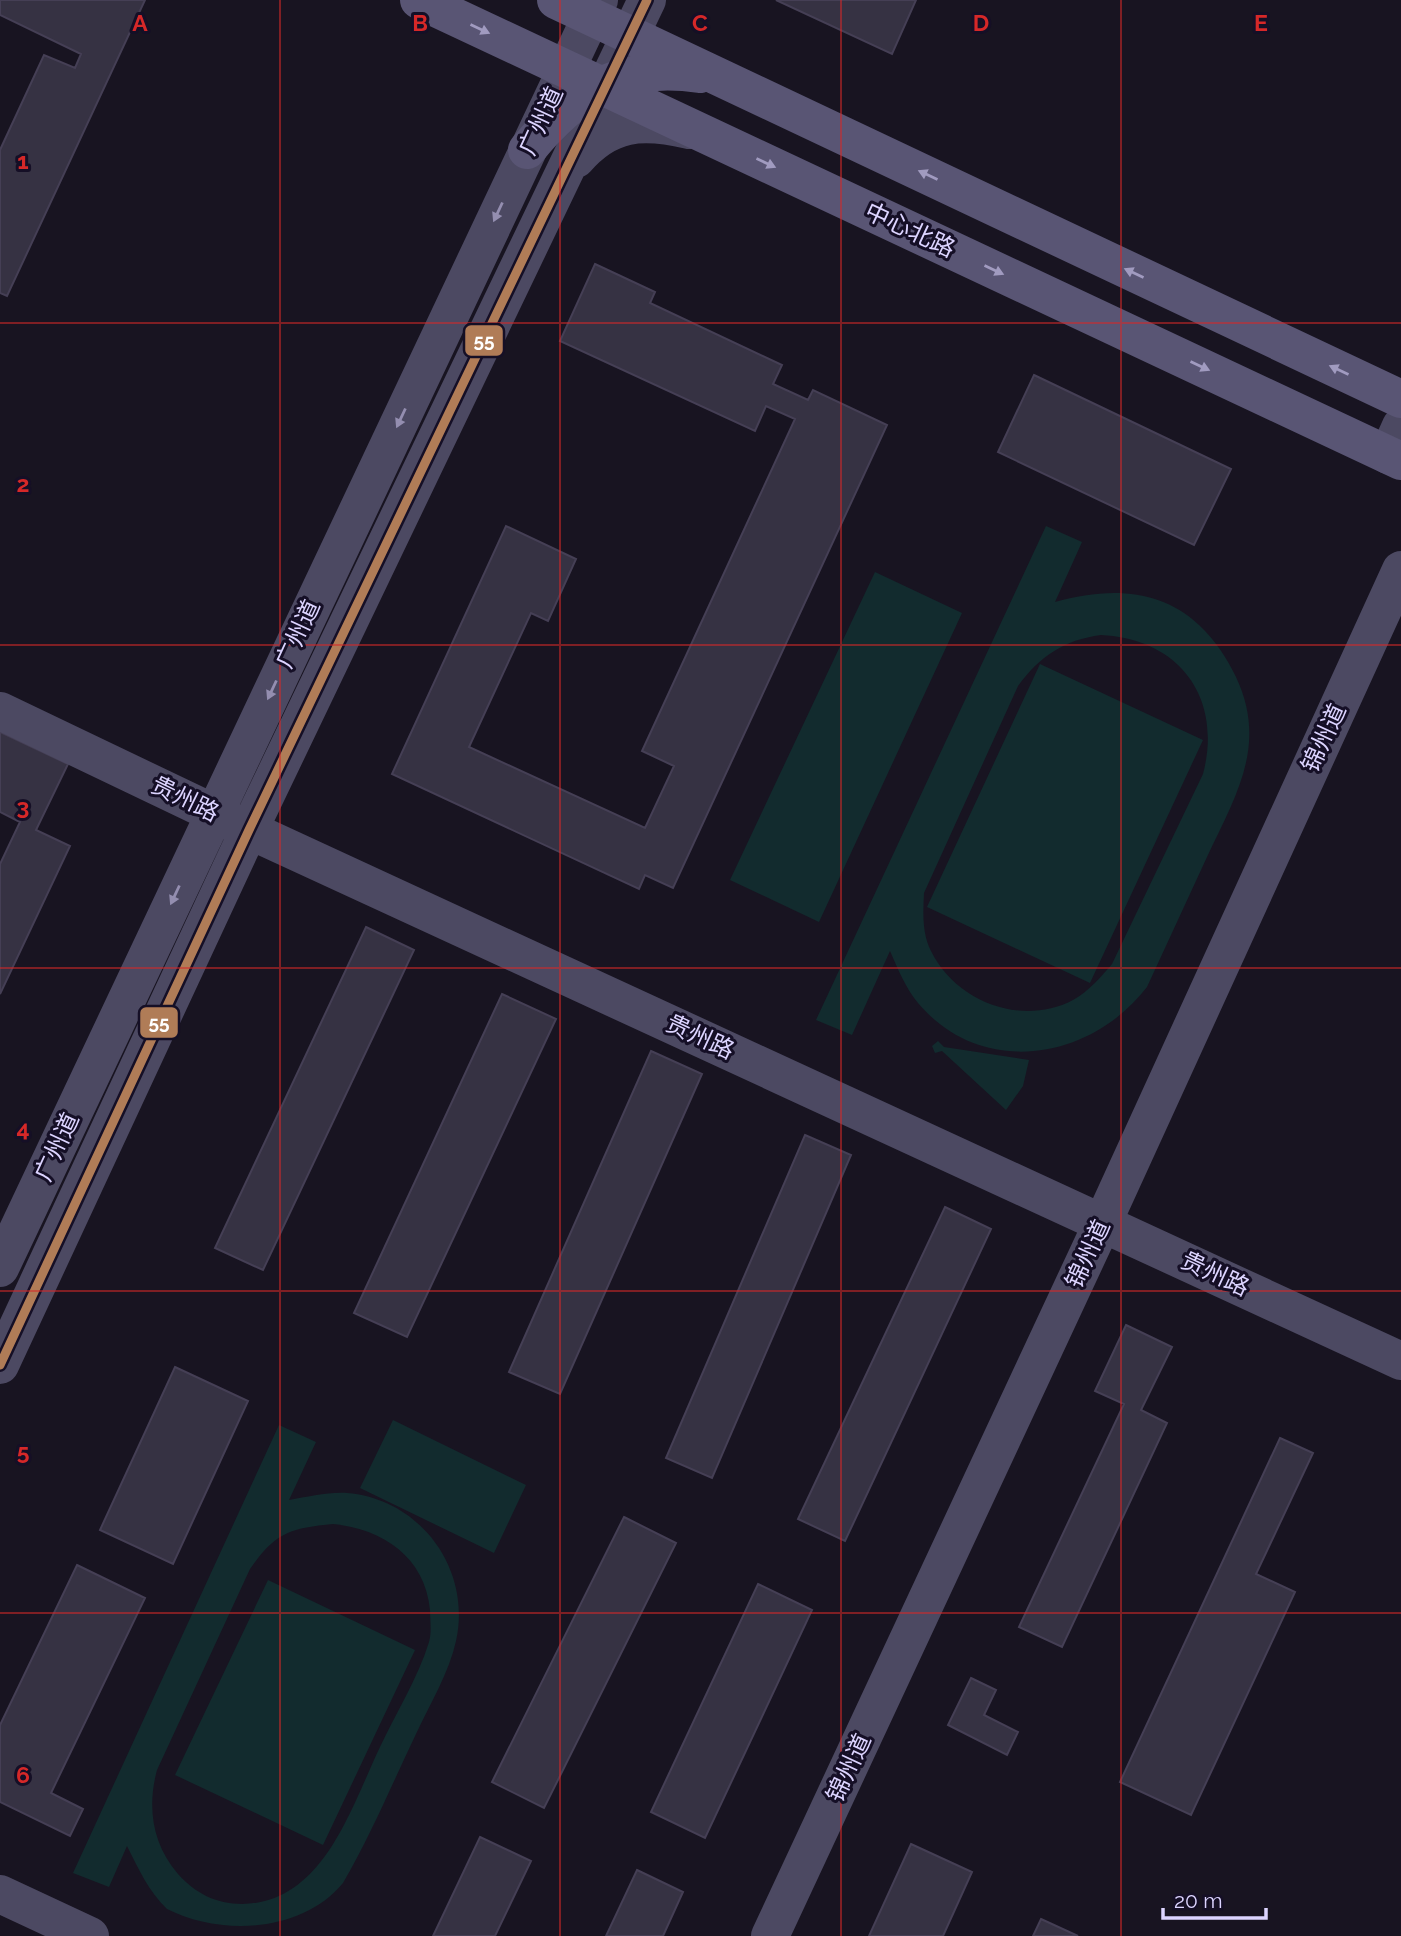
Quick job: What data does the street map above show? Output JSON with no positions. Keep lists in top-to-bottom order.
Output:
{
  "streets": {
    "main road": ["中心北路"],
    "street": ["广州道", "锦州道", "贵州路"]
  },
  "crossings": [
    ["广州道", "中心北路"],
    ["广州道", "贵州路"],
    ["锦州道", "贵州路"]
  ],
  "lines": ["transit line 55"],
  "scale_bar": "20 m",
  "grid": {
    "columns": [
      "A",
      "B",
      "C",
      "D",
      "E"
    ],
    "rows": [
      "1",
      "2",
      "3",
      "4",
      "5",
      "6"
    ]
  }
}
